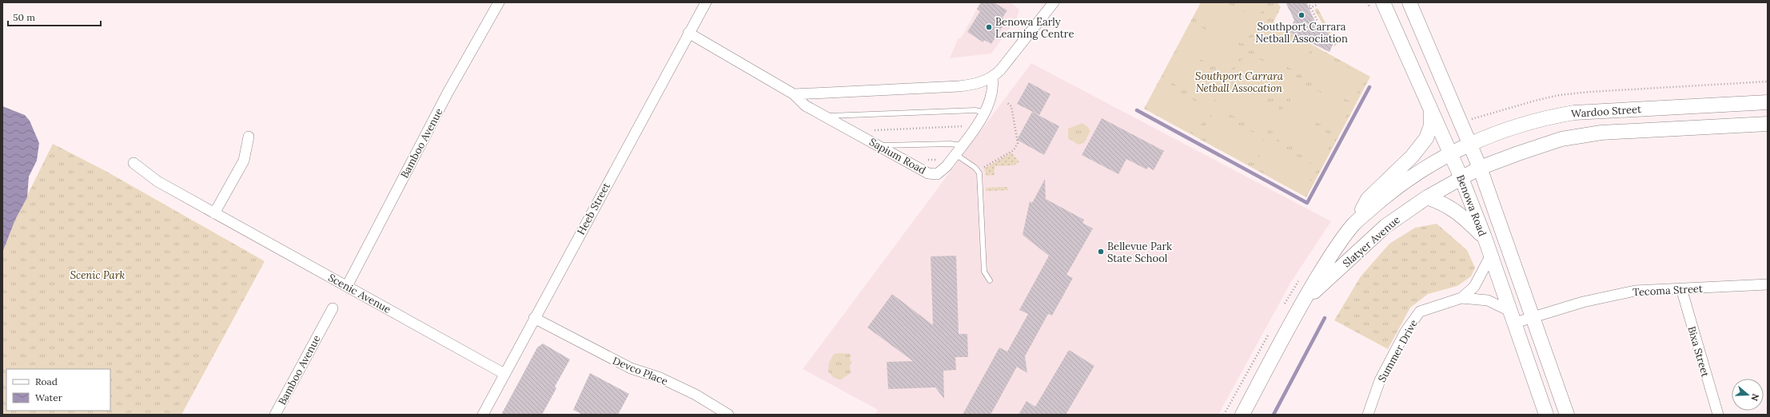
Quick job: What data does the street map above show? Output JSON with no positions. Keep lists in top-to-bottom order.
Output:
{
  "streets": {
    "main road": ["Wardoo Street", "Benowa Road", "Slatyer Avenue"],
    "street": [
      "Bamboo Avenue",
      "Sapium Road",
      "Heeb Street",
      "Tecoma Street",
      "Scenic Avenue",
      "Summer Drive",
      "Bixa Street",
      "Devco Place"
    ]
  },
  "crossings": [
    ["Wardoo Street", "Benowa Road"],
    ["Wardoo Street", "Slatyer Avenue"],
    ["Bamboo Avenue", "Scenic Avenue"],
    ["Sapium Road", "Heeb Street"],
    ["Benowa Road", "Slatyer Avenue"],
    ["Benowa Road", "Tecoma Street"],
    ["Benowa Road", "Summer Drive"],
    ["Heeb Street", "Scenic Avenue"],
    ["Heeb Street", "Devco Place"],
    ["Tecoma Street", "Summer Drive"],
    ["Tecoma Street", "Bixa Street"]
  ],
  "parks": ["Southport Carrara Netball Assocation", "Scenic Park"],
  "places": ["Southport Carrara Netball Association", "Benowa Early Learning Centre", "Bellevue Park State School"],
  "legend": ["Road", "Water"],
  "scale_bar": "50 m",
  "north": "right"
}
